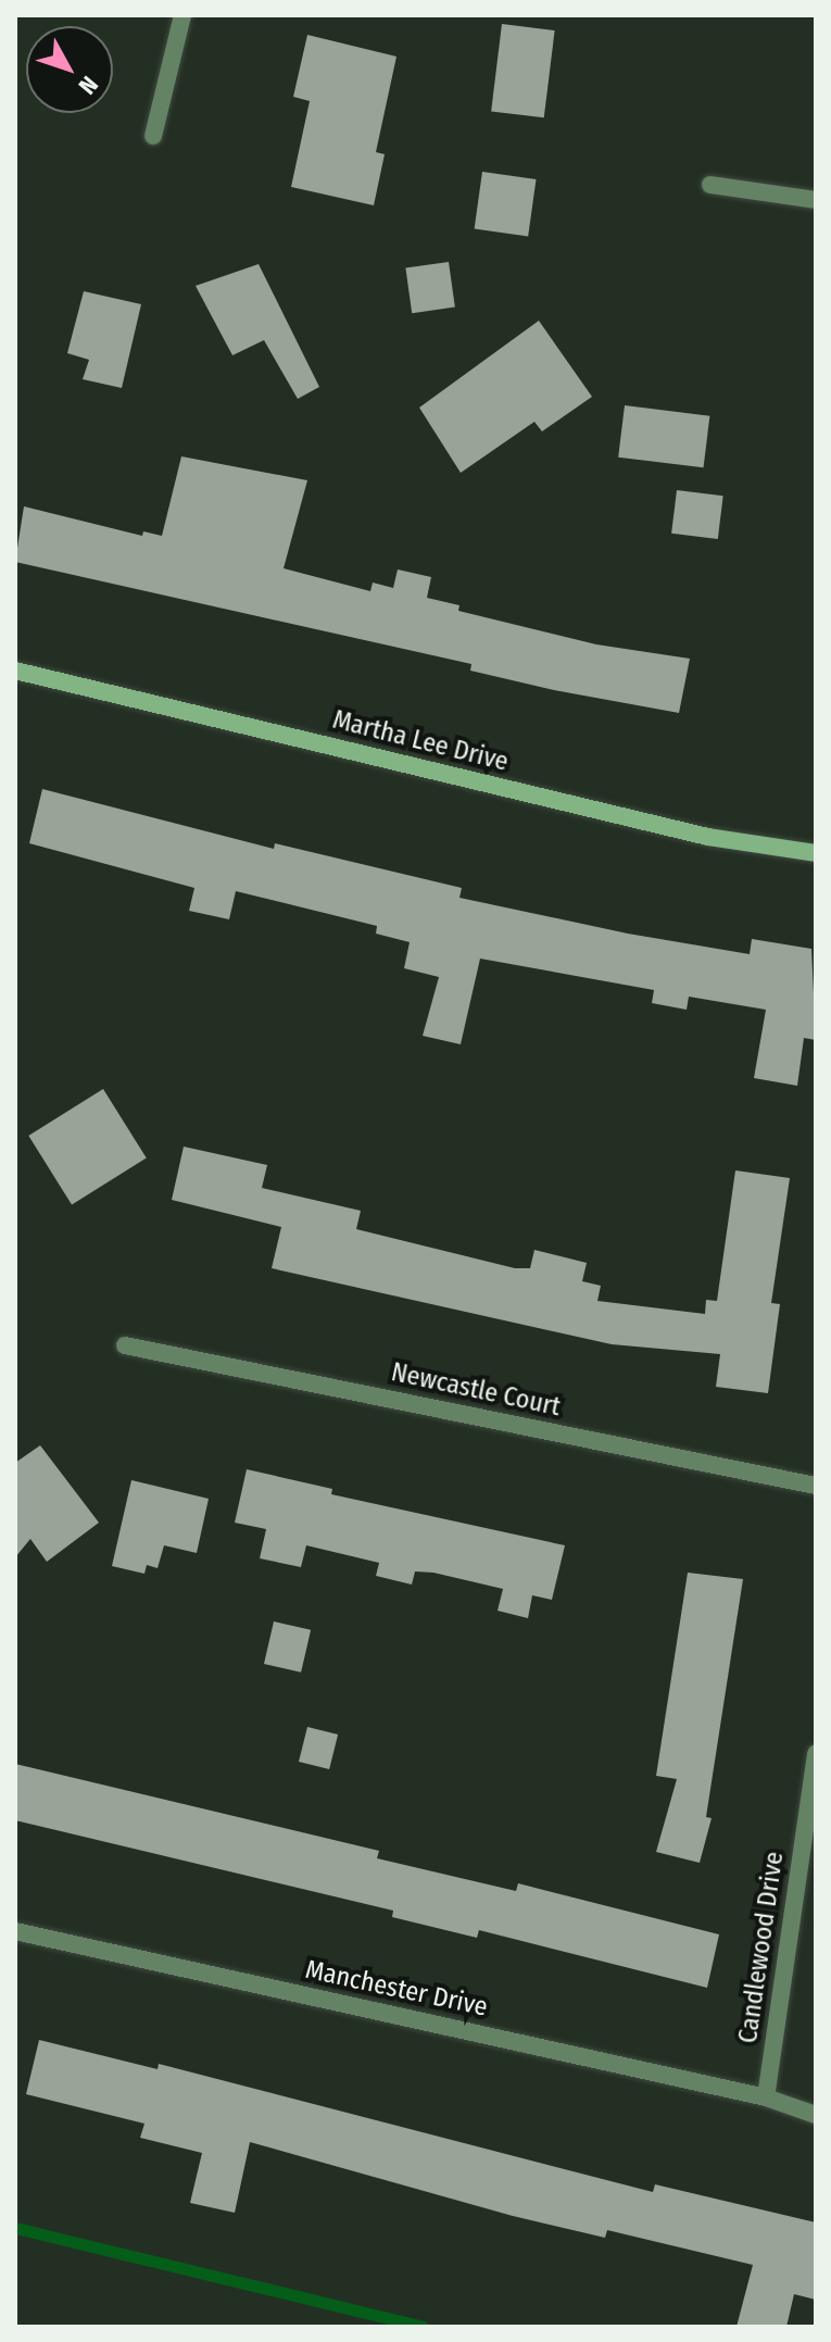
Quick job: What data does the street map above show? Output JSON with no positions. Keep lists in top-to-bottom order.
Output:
{
  "streets": {
    "street": [
      "Martha Lee Drive",
      "Newcastle Court",
      "Candlewood Drive",
      "Manchester Drive"
    ]
  },
  "crossings": [
    ["Candlewood Drive", "Manchester Drive"]
  ],
  "north": "bottom right"
}
